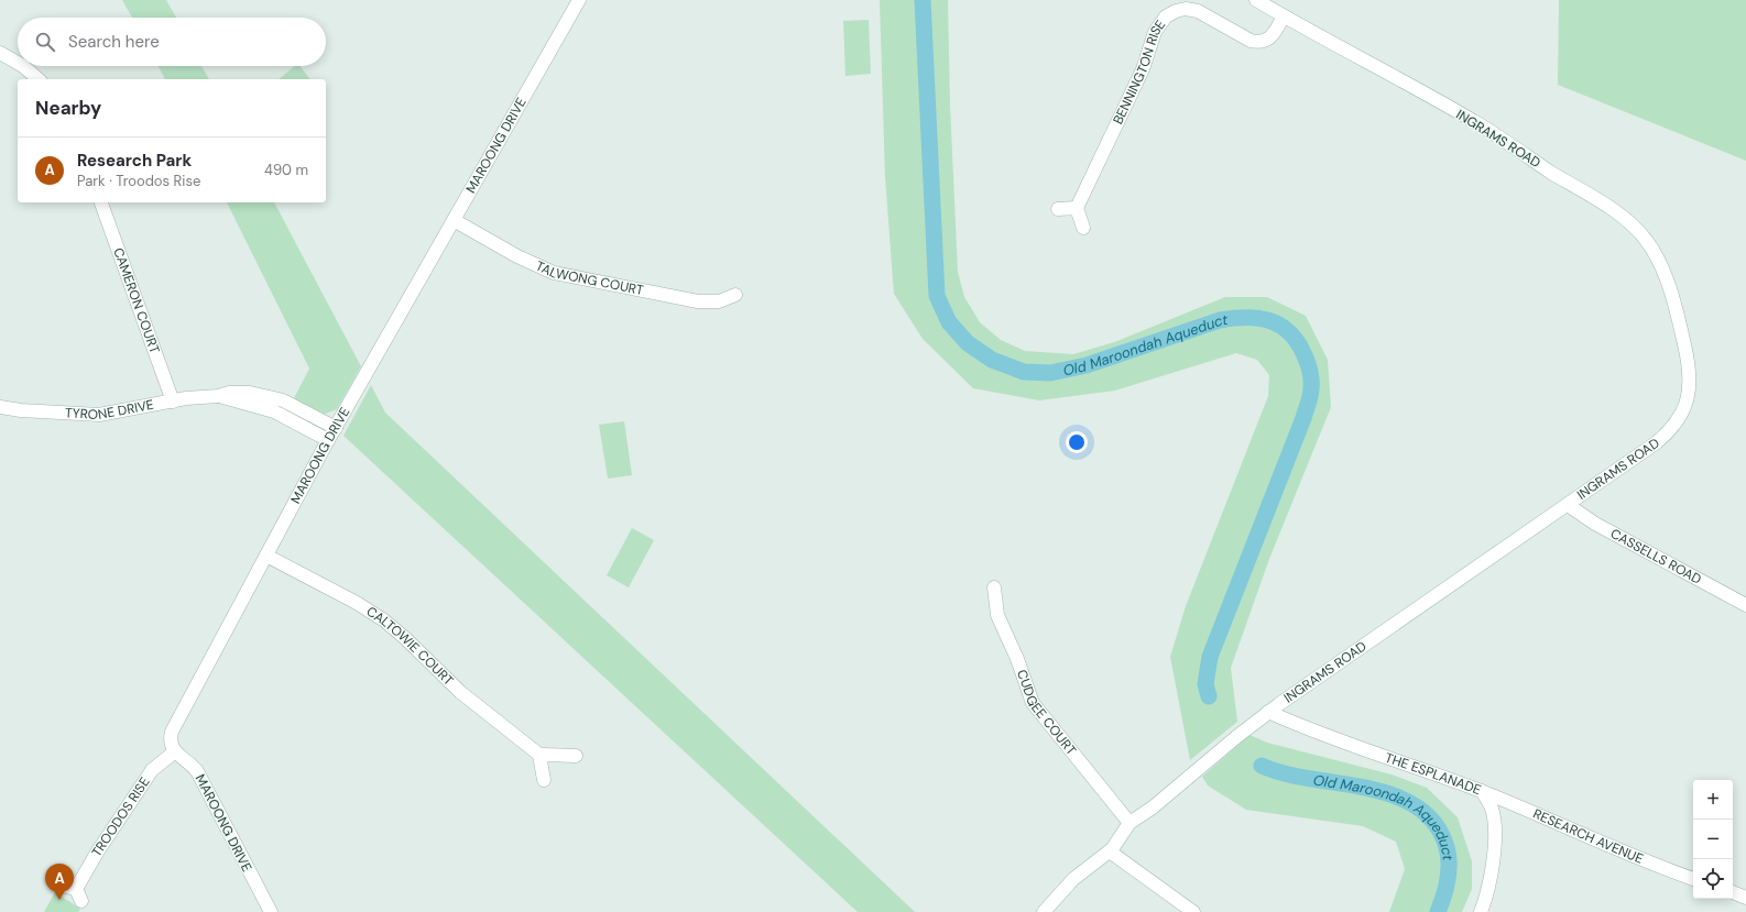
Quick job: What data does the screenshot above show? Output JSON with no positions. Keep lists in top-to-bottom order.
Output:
{
  "streets": {
    "street": [
      "BENNINGTON RISE",
      "INGRAMS ROAD",
      "MAROONG DRIVE",
      "TALWONG COURT",
      "CAMERON COURT",
      "TYRONE DRIVE",
      "CASSELLS ROAD",
      "CALTOWIE COURT",
      "CUDGEE COURT",
      "THE ESPLANADE",
      "TROODOS RISE",
      "RESEARCH AVENUE"
    ]
  },
  "crossings": [
    ["BENNINGTON RISE", "INGRAMS ROAD"],
    ["INGRAMS ROAD", "CASSELLS ROAD"],
    ["INGRAMS ROAD", "CUDGEE COURT"],
    ["INGRAMS ROAD", "THE ESPLANADE"],
    ["MAROONG DRIVE", "TALWONG COURT"],
    ["MAROONG DRIVE", "TYRONE DRIVE"],
    ["MAROONG DRIVE", "CALTOWIE COURT"],
    ["MAROONG DRIVE", "TROODOS RISE"],
    ["CAMERON COURT", "TYRONE DRIVE"],
    ["THE ESPLANADE", "RESEARCH AVENUE"]
  ],
  "water": ["Old Maroondah Aqueduct"],
  "page": {
    "search": "Search here",
    "heading": "Nearby",
    "list": [
      {
        "mark": "A",
        "name": "Research Park",
        "note": "Park · Troodos Rise",
        "value": "490 m"
      }
    ],
    "map_buttons": ["+", "−"],
    "pins": "A"
  }
}
